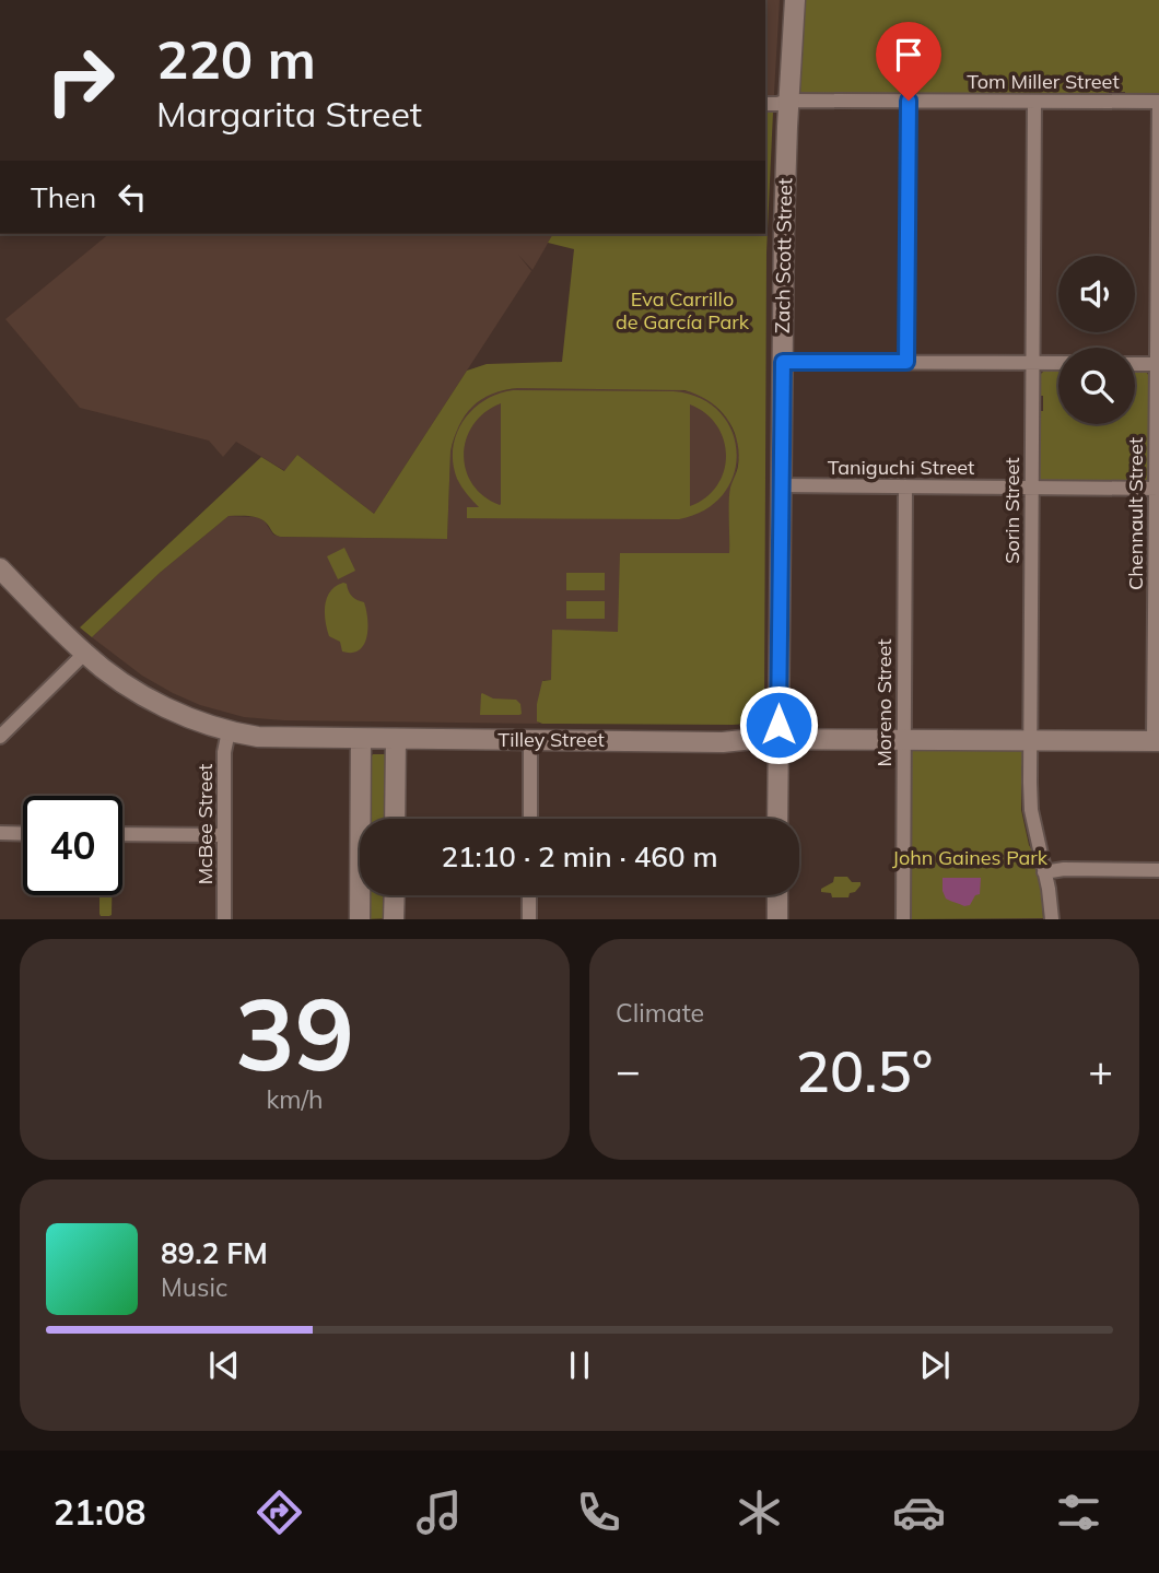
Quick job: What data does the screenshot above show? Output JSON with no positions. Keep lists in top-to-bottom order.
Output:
{
  "streets": {
    "street": [
      "Tom Miller Street",
      "Zach Scott Street",
      "Taniguchi Street",
      "Sorin Street",
      "Chennault Street",
      "Moreno Street",
      "Tilley Street",
      "McBee Street"
    ]
  },
  "crossings": [
    ["Tom Miller Street", "Zach Scott Street"],
    ["Tom Miller Street", "Sorin Street"],
    ["Tom Miller Street", "Chennault Street"],
    ["Zach Scott Street", "Taniguchi Street"],
    ["Zach Scott Street", "Tilley Street"],
    ["Taniguchi Street", "Sorin Street"],
    ["Taniguchi Street", "Chennault Street"],
    ["Taniguchi Street", "Moreno Street"],
    ["Sorin Street", "Tilley Street"],
    ["Chennault Street", "Tilley Street"],
    ["Moreno Street", "Tilley Street"],
    ["Tilley Street", "McBee Street"]
  ],
  "parks": ["Eva Carrillo de García Park", "John Gaines Park"],
  "page": {
    "turn": ["220 m", "Margarita Street"],
    "then": "Then",
    "limit": "40",
    "trip": "21:10 · 2 min · 460 m",
    "tile": [
      ["39", "km/h"],
      "Climate"
    ],
    "heat": ["−", "20.5°", "+"],
    "song": ["89.2 FM", "Music"],
    "tabs": "21:08"
  }
}
